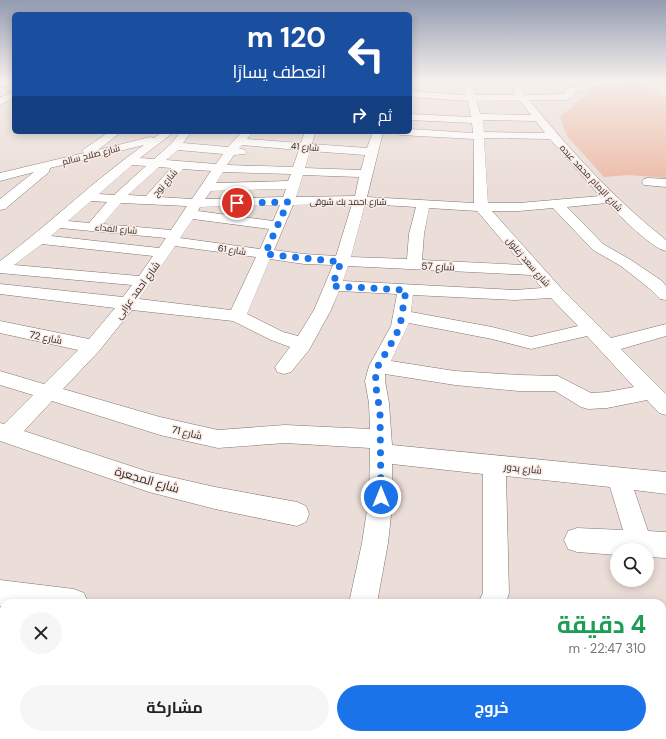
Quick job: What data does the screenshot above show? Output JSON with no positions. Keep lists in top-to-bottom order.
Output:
{
  "streets": {
    "street": [
      "شارع 41",
      "شارع صلاح سالم",
      "شارع الإمام محمد عبده",
      "شارع نوح",
      "شارع احمد بك شوقى",
      "شارع الفداء",
      "شارع 61",
      "شارع سعد زغلول",
      "شارع 57",
      "شارع احمد عرابى",
      "شارع 72",
      "شارع 71",
      "شارع بدور",
      "شارع المجعرة"
    ]
  },
  "crossings": [
    ["شارع 41", "شارع نوح"],
    ["شارع 41", "شارع احمد عرابى"],
    ["شارع الإمام محمد عبده", "شارع احمد بك شوقى"],
    ["شارع نوح", "شارع احمد بك شوقى"],
    ["شارع احمد بك شوقى", "شارع سعد زغلول"],
    ["شارع احمد بك شوقى", "شارع احمد عرابى"],
    ["شارع الفداء", "شارع 61"],
    ["شارع الفداء", "شارع احمد عرابى"],
    ["شارع 61", "شارع 57"],
    ["شارع 61", "شارع احمد عرابى"],
    ["شارع سعد زغلول", "شارع 57"],
    ["شارع احمد عرابى", "شارع 72"],
    ["شارع احمد عرابى", "شارع 71"],
    ["شارع احمد عرابى", "شارع المجعرة"],
    ["شارع 71", "شارع بدور"]
  ],
  "page": {
    "turn": ["120 m", "انعطف يسارًا"],
    "then": "ثم",
    "heading": ["4 دقيقة", "310 m · 22:47"],
    "buttons": ["خروج", "مشاركة"]
  }
}
